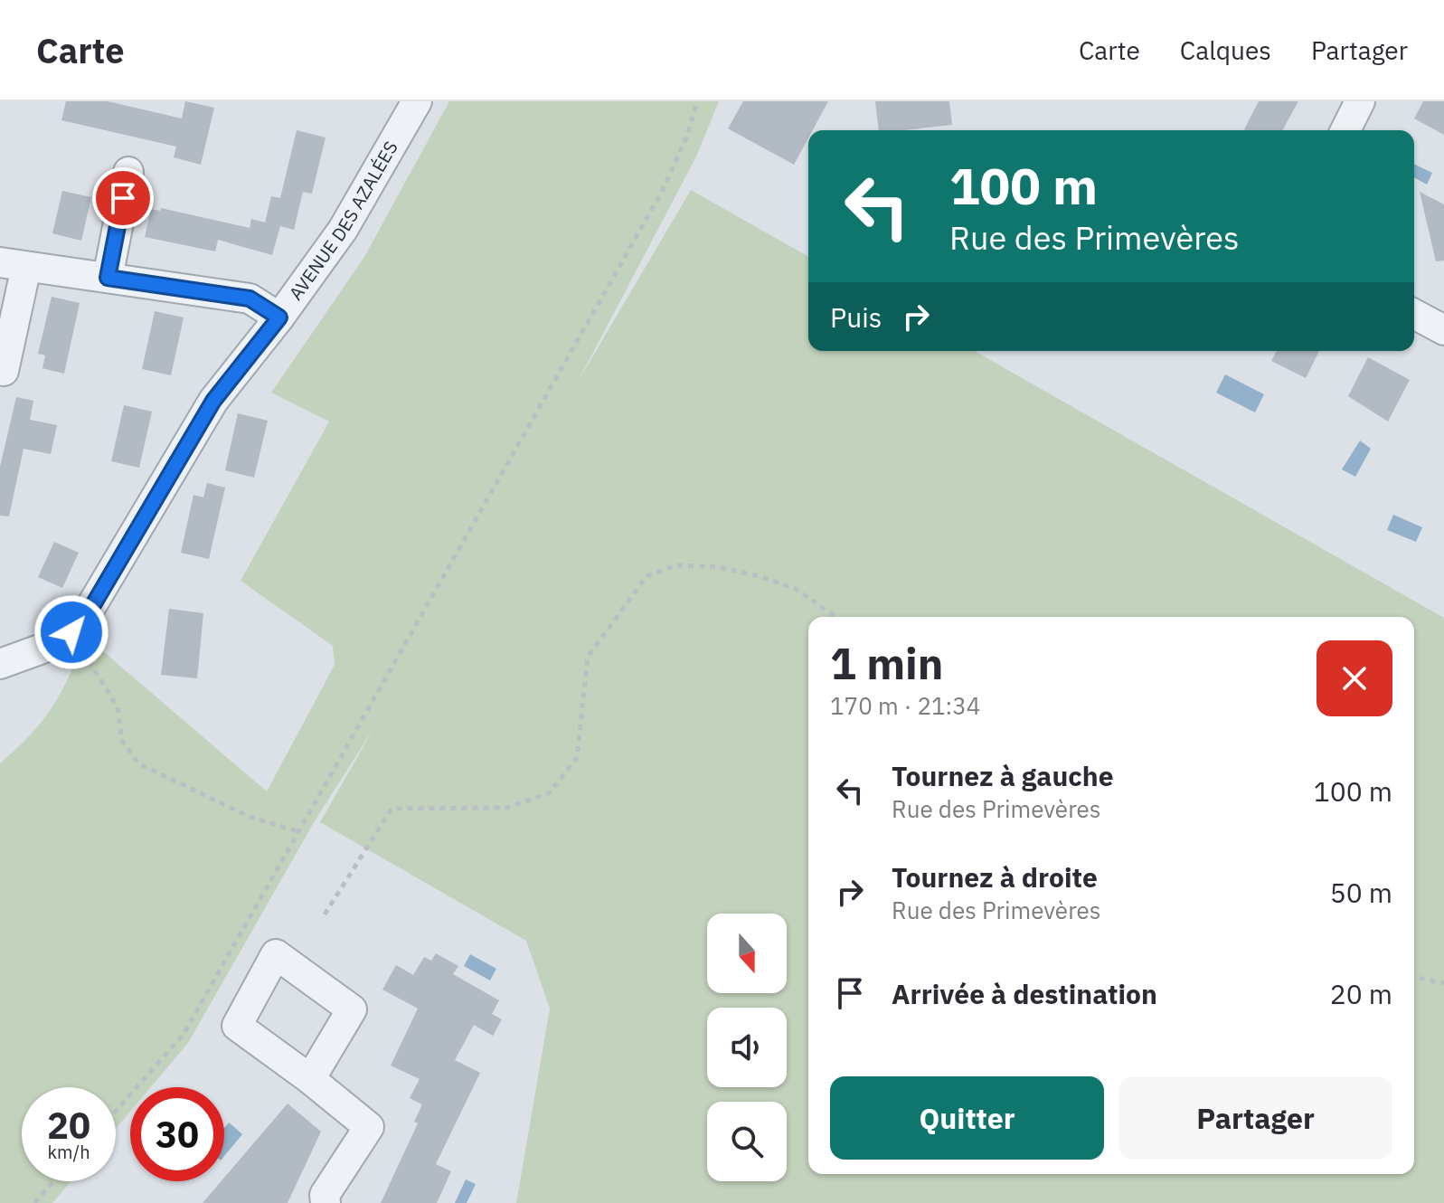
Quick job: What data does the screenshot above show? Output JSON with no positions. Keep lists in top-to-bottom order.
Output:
{
  "streets": {
    "street": ["AVENUE DES AZALÉES"]
  },
  "north": "bottom",
  "page": {
    "header": "Carte",
    "nav": ["Carte", "Calques", "Partager"],
    "turn": ["100 m", "Rue des Primevères"],
    "then": "Puis",
    "heading": ["1 min", "170 m · 21:34"],
    "list": [
      {
        "name": "Tournez à gauche",
        "note": "Rue des Primevères",
        "value": "100 m"
      },
      {
        "name": "Tournez à droite",
        "note": "Rue des Primevères",
        "value": "50 m"
      },
      {
        "name": "Arrivée à destination",
        "value": "20 m"
      }
    ],
    "buttons": ["Quitter", "Partager"],
    "speed": "20 km/h",
    "limit": "30"
  }
}
